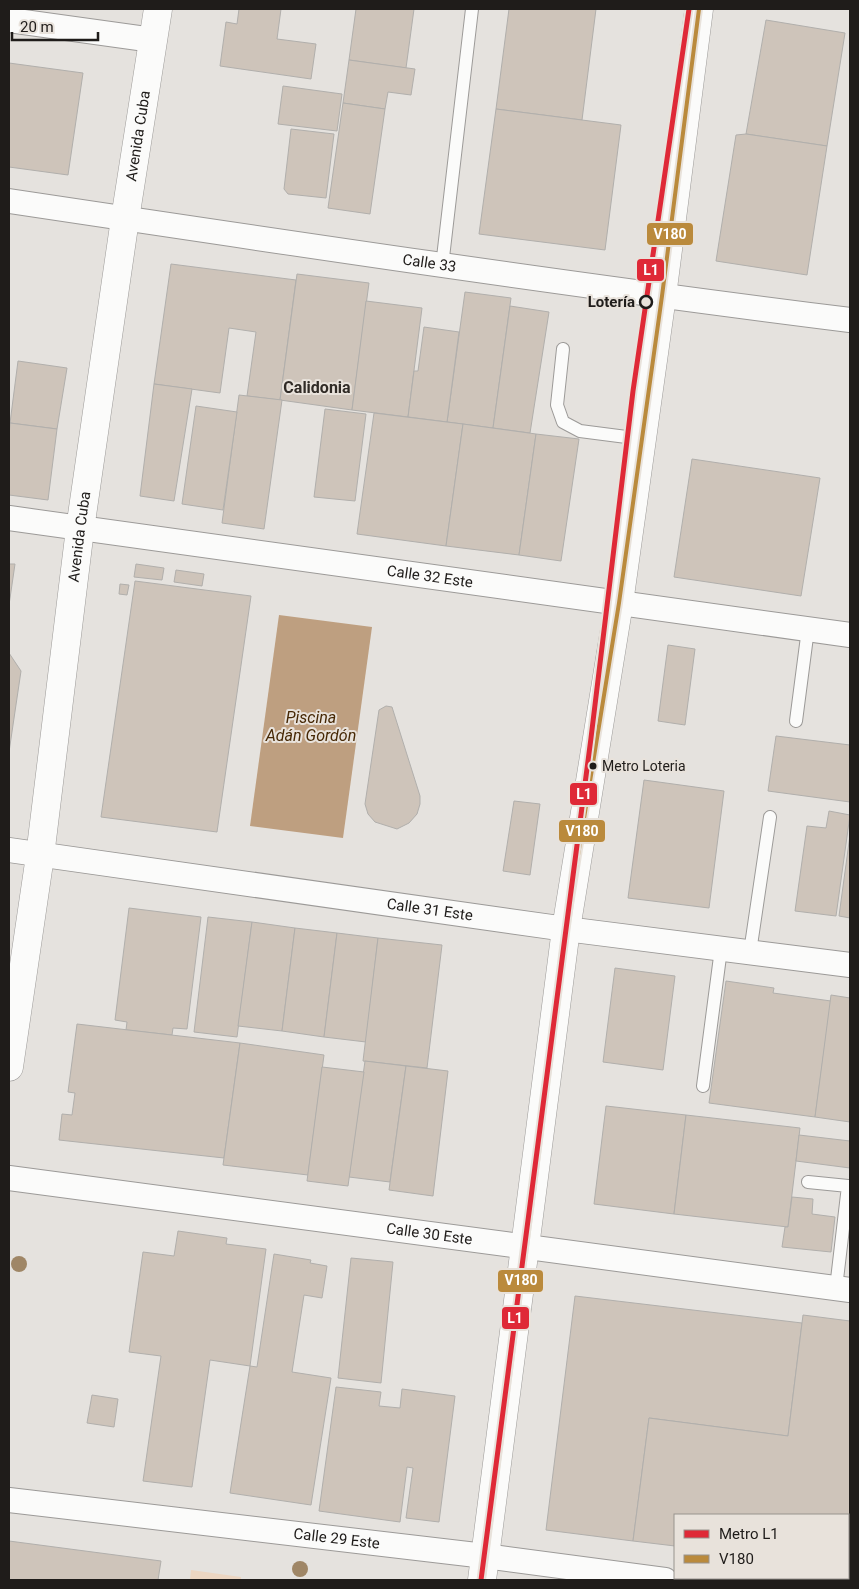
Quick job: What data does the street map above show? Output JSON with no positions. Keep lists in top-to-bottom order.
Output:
{
  "streets": {
    "street": [
      "Avenida Cuba",
      "Calle 33",
      "Calle 32 Este",
      "Calle 31 Este",
      "Calle 30 Este",
      "Calle 29 Este"
    ]
  },
  "crossings": [
    ["Avenida Cuba", "Calle 33"],
    ["Avenida Cuba", "Calle 32 Este"],
    ["Avenida Cuba", "Calle 31 Este"]
  ],
  "districts": ["Calidonia"],
  "water": ["Piscina Adán Gordón"],
  "places": ["Lotería", "Metro Loteria"],
  "lines": ["metro line L1", "transit line V180"],
  "legend": ["Metro L1", "V180"],
  "scale_bar": "20 m"
}
